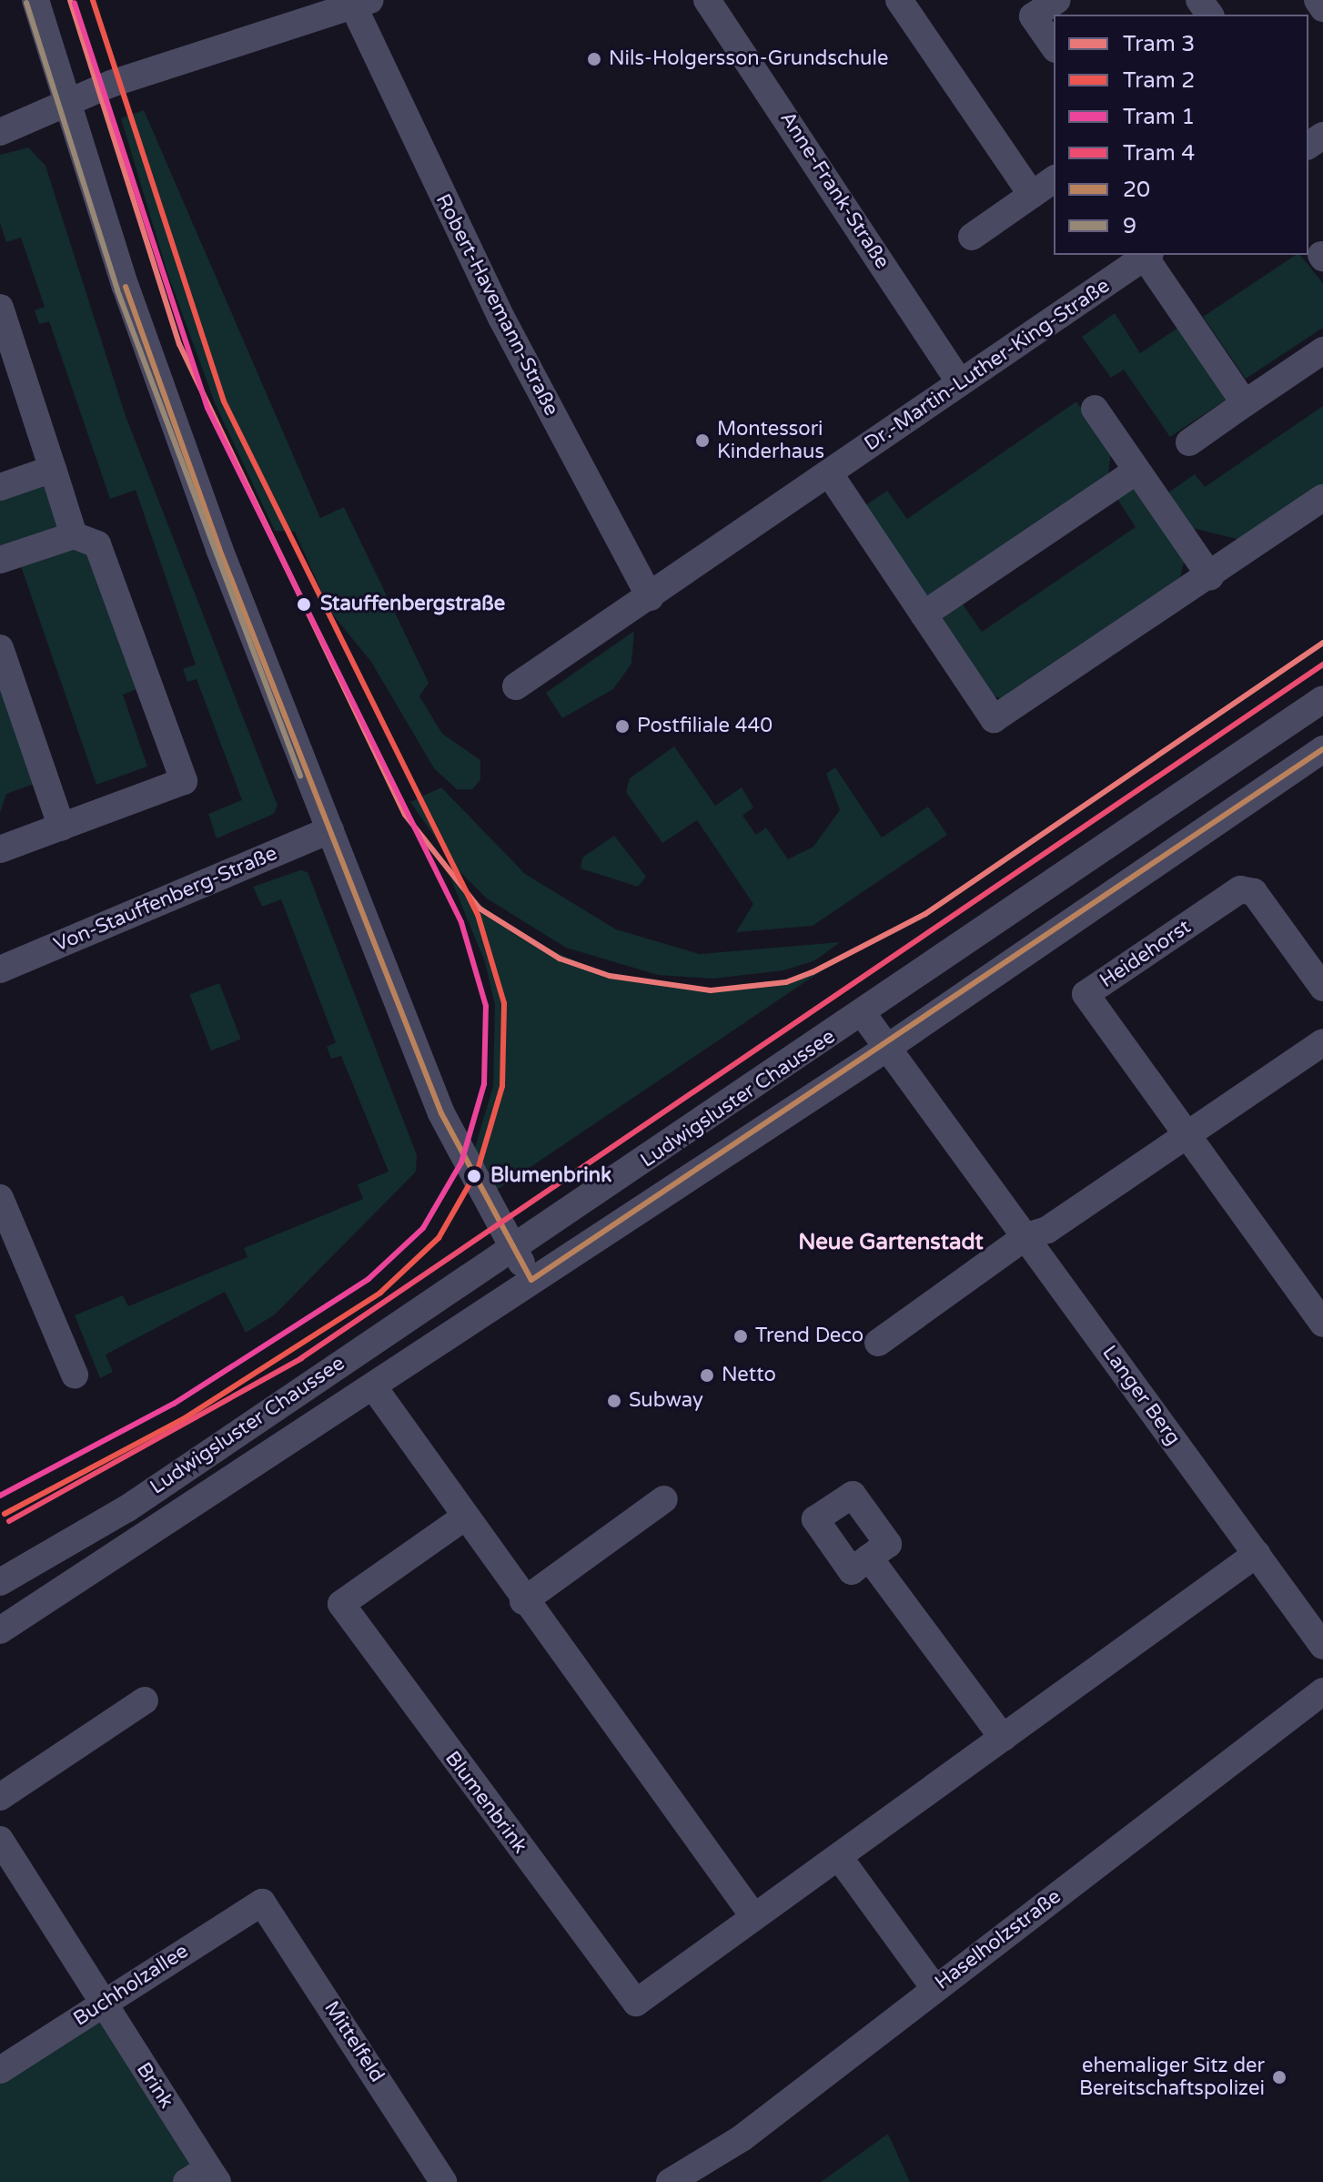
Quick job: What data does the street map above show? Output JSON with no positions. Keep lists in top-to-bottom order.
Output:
{
  "streets": {
    "street": [
      "Anne-Frank-Straße",
      "Robert-Havemann-Straße",
      "Dr.-Martin-Luther-King-Straße",
      "Von-Stauffenberg-Straße",
      "Heidehorst",
      "Ludwigsluster Chaussee",
      "Langer Berg",
      "Blumenbrink",
      "Haselholzstraße",
      "Buchholzallee",
      "Mittelfeld",
      "Brink"
    ]
  },
  "crossings": [
    ["Anne-Frank-Straße", "Dr.-Martin-Luther-King-Straße"],
    ["Robert-Havemann-Straße", "Dr.-Martin-Luther-King-Straße"],
    ["Ludwigsluster Chaussee", "Langer Berg"],
    ["Buchholzallee", "Mittelfeld"],
    ["Buchholzallee", "Brink"]
  ],
  "districts": ["Neue Gartenstadt"],
  "places": [
    "Nils-Holgersson-Grundschule",
    "Montessori Kinderhaus",
    "Stauffenbergstraße",
    "Postfiliale 440",
    "Blumenbrink",
    "Trend Deco",
    "Netto",
    "Subway",
    "ehemaliger Sitz der Bereitschaftspolizei"
  ],
  "lines": [
    "tram line 3",
    "tram line 2",
    "tram line 1",
    "transit line 9",
    "transit line 20",
    "tram line 4"
  ],
  "legend": [
    "Tram 3",
    "Tram 2",
    "Tram 1",
    "Tram 4",
    "20",
    "9"
  ]
}
